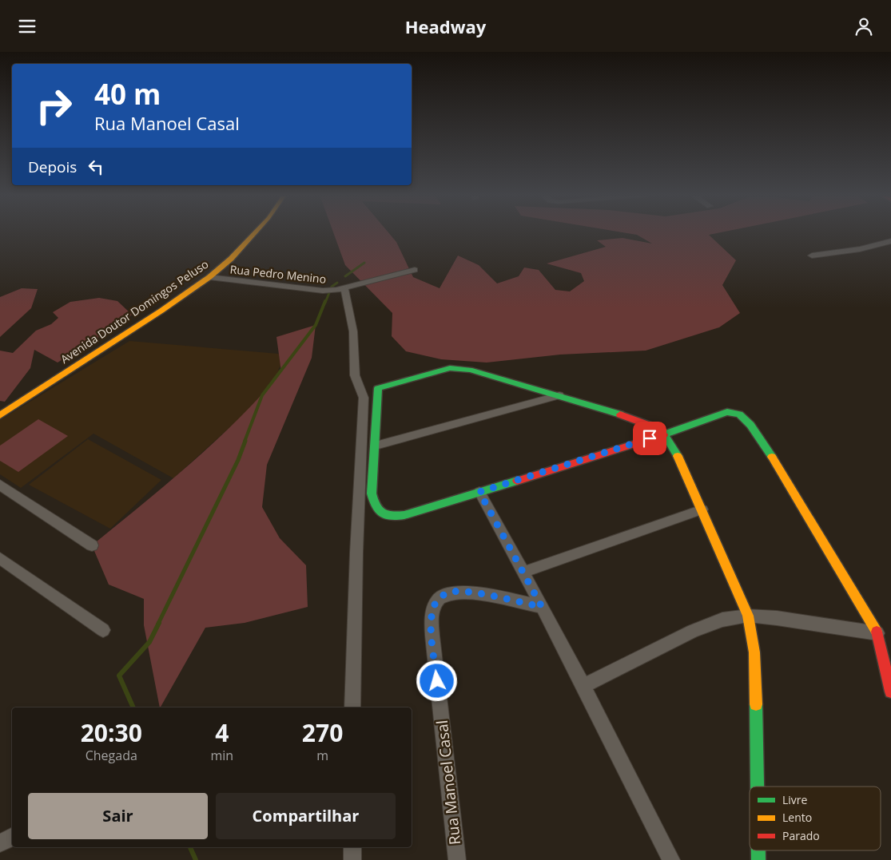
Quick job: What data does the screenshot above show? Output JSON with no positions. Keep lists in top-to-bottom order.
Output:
{
  "streets": {
    "street": ["Rua Pedro Menino", "Avenida Doutor Domingos Peluso", "Rua Manoel Casal"]
  },
  "crossings": [
    ["Rua Pedro Menino", "Avenida Doutor Domingos Peluso"]
  ],
  "legend": ["Livre", "Lento", "Parado"],
  "page": {
    "header": "Headway",
    "turn": ["40 m", "Rua Manoel Casal"],
    "then": "Depois",
    "eta": [
      "20:30",
      "Chegada",
      "4",
      "min",
      "270",
      "m"
    ],
    "buttons": ["Sair", "Compartilhar"]
  }
}
